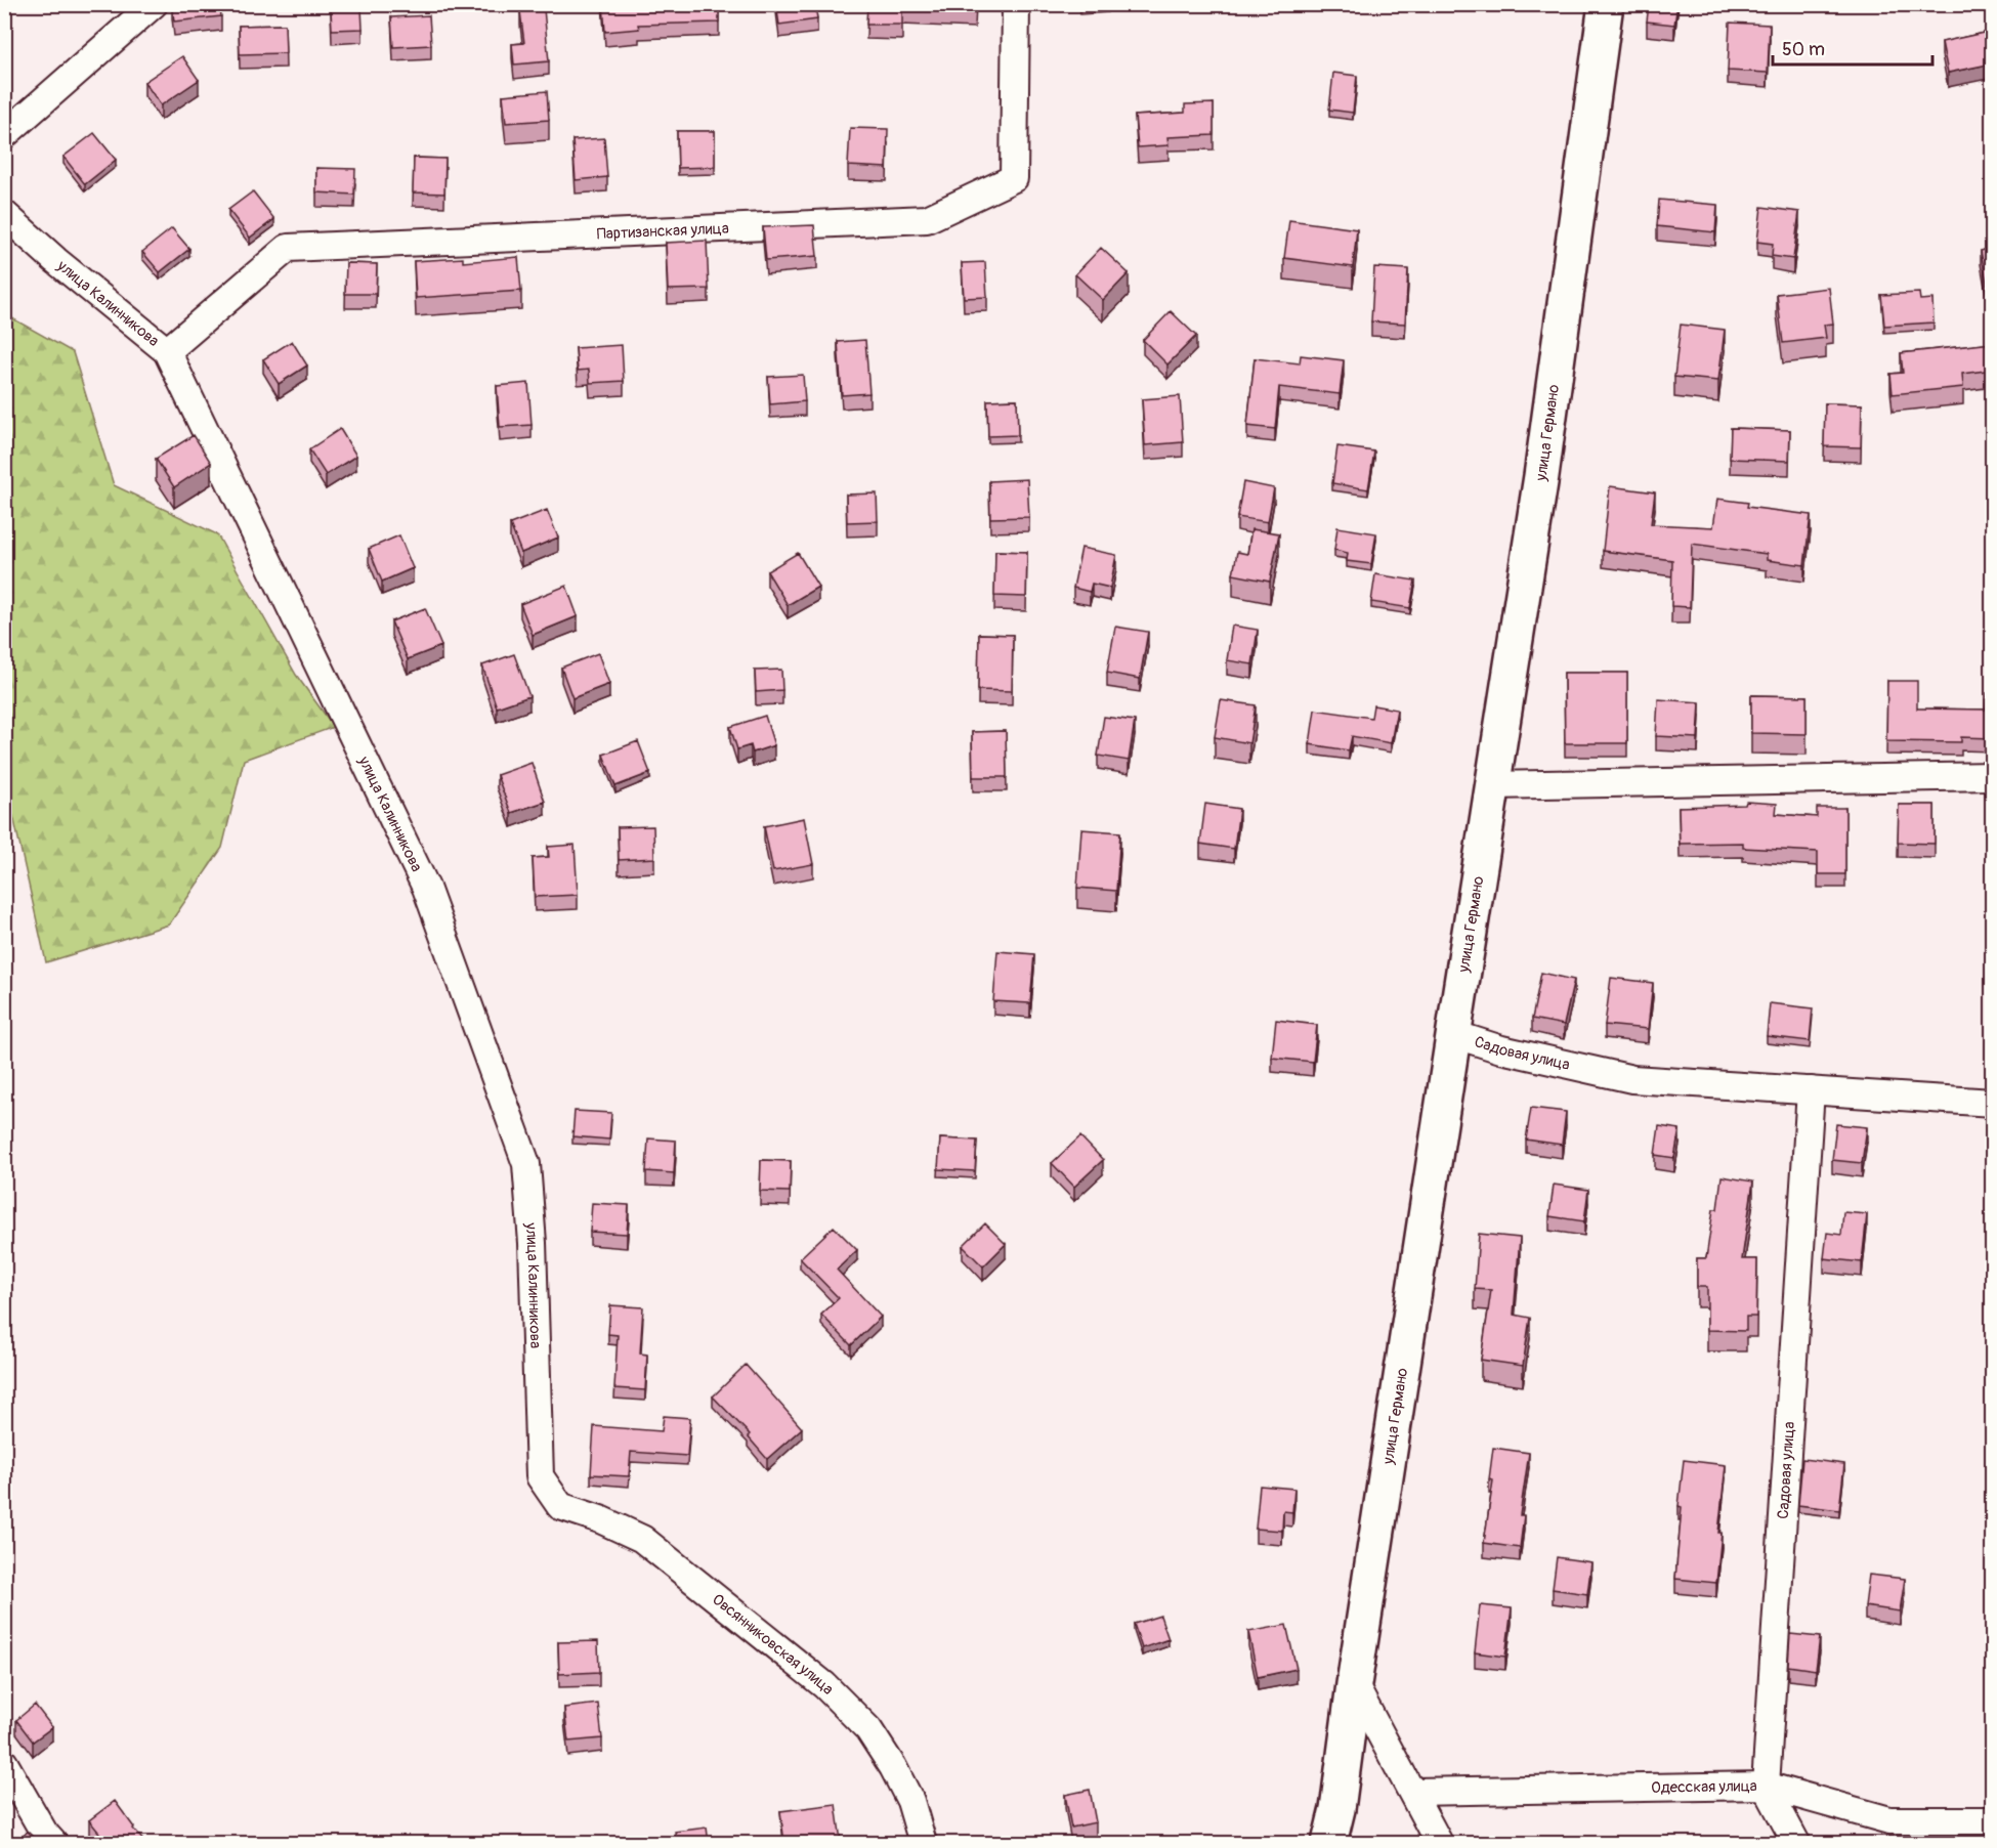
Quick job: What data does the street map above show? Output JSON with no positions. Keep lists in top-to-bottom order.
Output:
{
  "streets": {
    "main road": ["улица Германо"],
    "street": [
      "Партизанская улица",
      "улица Калинникова",
      "Садовая улица",
      "Овсянниковская улица",
      "Одесская улица"
    ]
  },
  "crossings": [
    ["Партизанская улица", "улица Калинникова"],
    ["улица Калинникова", "Овсянниковская улица"],
    ["улица Германо", "Садовая улица"],
    ["Садовая улица", "Одесская улица"]
  ],
  "scale_bar": "50 m"
}
